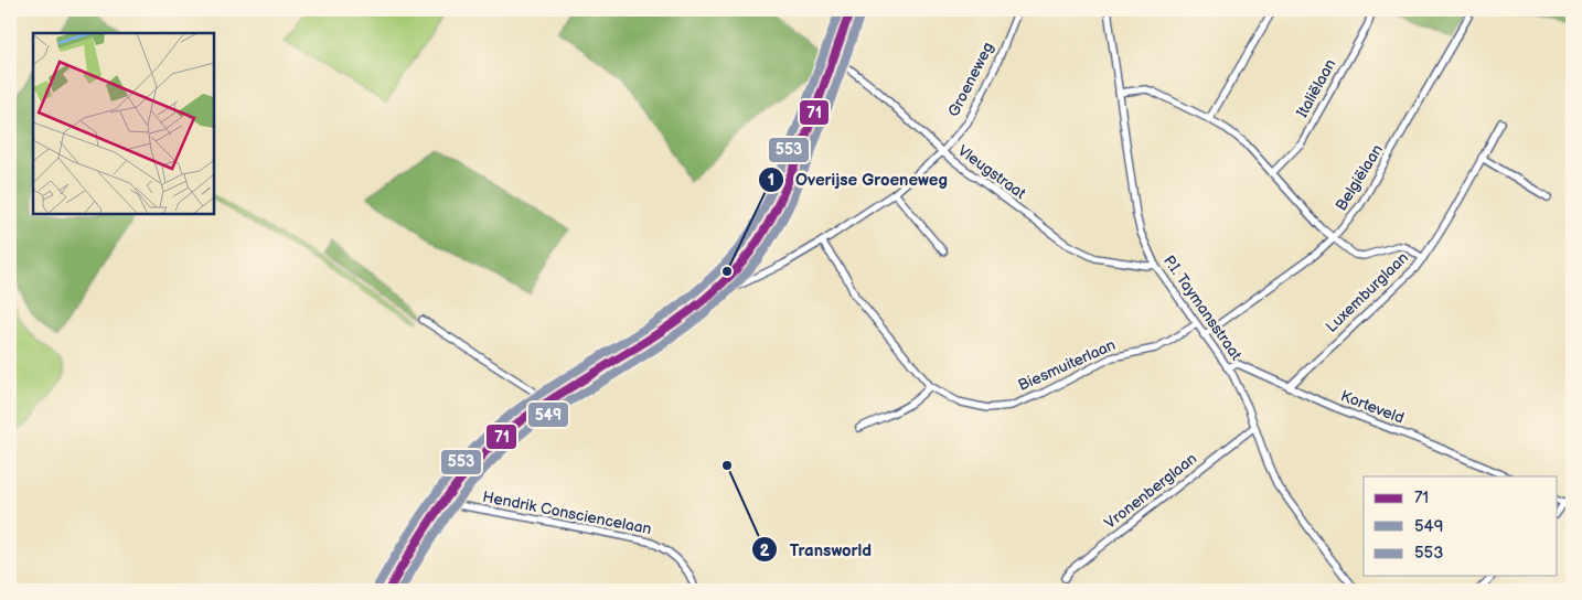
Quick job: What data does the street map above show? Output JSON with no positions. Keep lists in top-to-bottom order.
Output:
{
  "streets": {
    "street": [
      "Groeneweg",
      "Italiëlaan",
      "Vleugstraat",
      "Belgiëlaan",
      "Luxemburglaan",
      "P.I. Taymansstraat",
      "Biesmuiterlaan",
      "Korteveld",
      "Vronenberglaan",
      "Hendrik Consciencelaan"
    ]
  },
  "crossings": [
    ["Groeneweg", "Vleugstraat"],
    ["Groeneweg", "Biesmuiterlaan"],
    ["Vleugstraat", "P.I. Taymansstraat"],
    ["Belgiëlaan", "P.I. Taymansstraat"],
    ["Luxemburglaan", "Korteveld"],
    ["P.I. Taymansstraat", "Biesmuiterlaan"],
    ["P.I. Taymansstraat", "Korteveld"],
    ["P.I. Taymansstraat", "Vronenberglaan"]
  ],
  "places": ["Overijse Groeneweg", "Transworld"],
  "lines": ["transit line 71", "transit line 553", "transit line 549"],
  "legend": ["71", "549", "553"]
}
